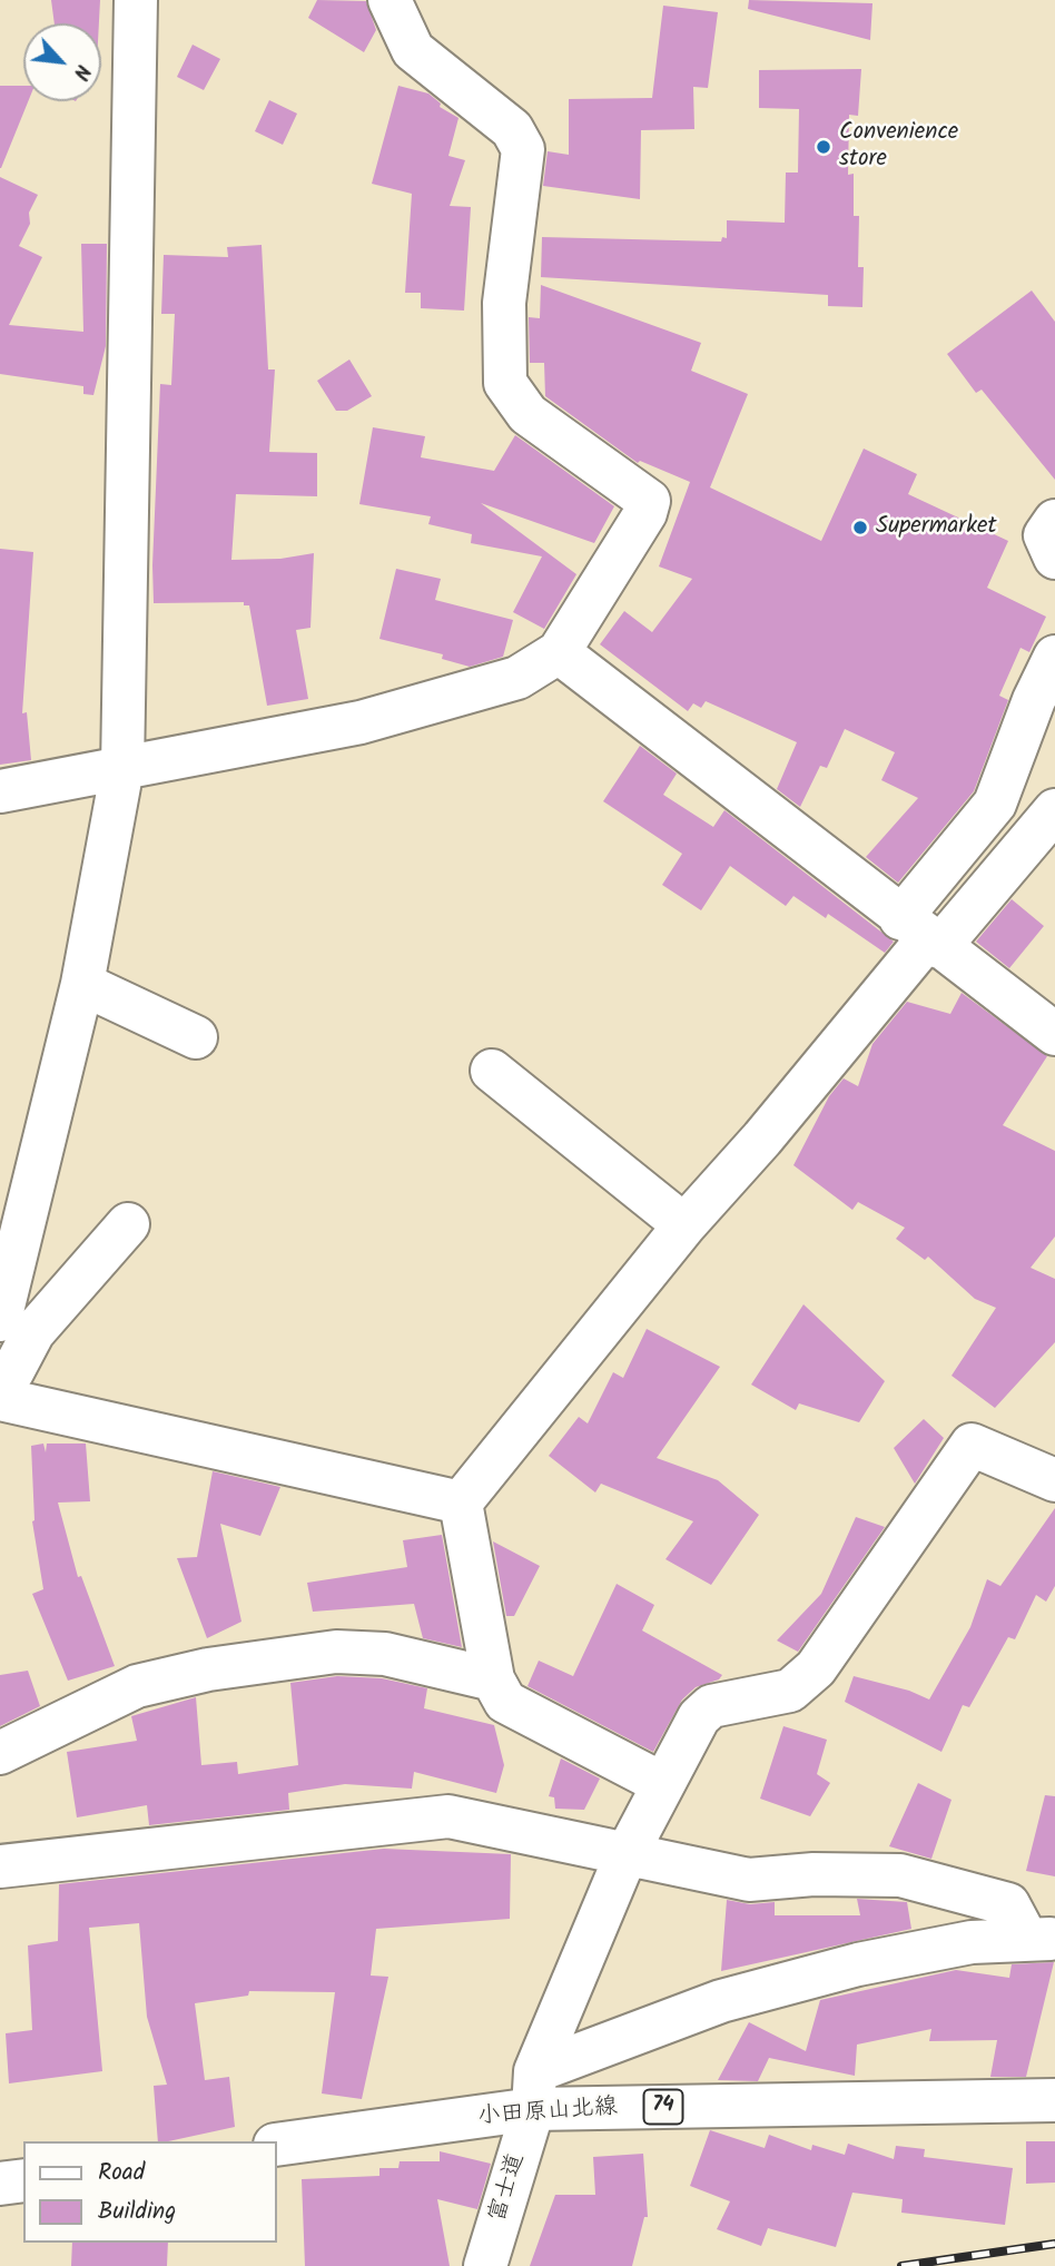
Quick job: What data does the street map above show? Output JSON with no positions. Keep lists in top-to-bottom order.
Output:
{
  "streets": {
    "street": ["74", "小田原山北線", "富士道"]
  },
  "crossings": [
    ["小田原山北線", "富士道"]
  ],
  "places": ["Convenience store", "Supermarket"],
  "legend": ["Road", "Building"],
  "north": "bottom right"
}
